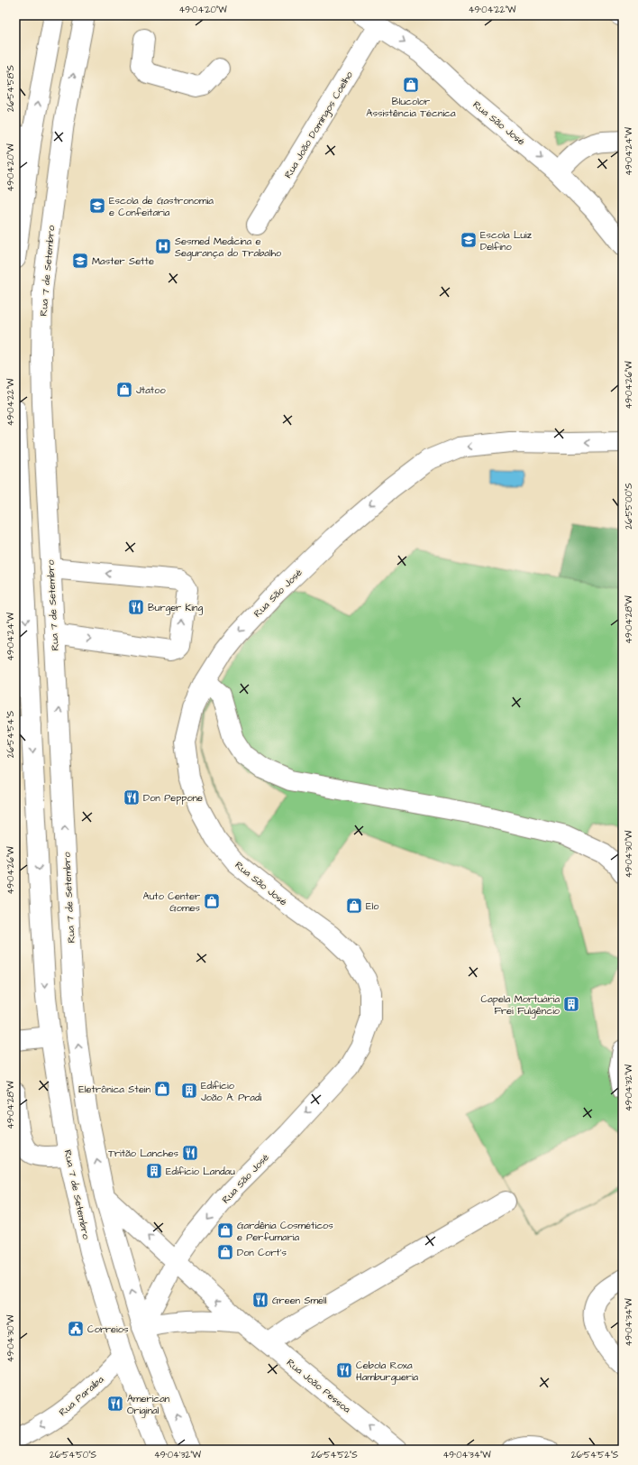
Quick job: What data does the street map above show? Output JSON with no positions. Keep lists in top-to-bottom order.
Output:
{
  "streets": {
    "main road": [
      "Rua São José",
      "Rua João Domingos Coelho",
      "Rua 7 de Setembro",
      "Rua João Pessoa",
      "Rua Paraíba"
    ]
  },
  "crossings": [
    ["Rua São José", "Rua João Domingos Coelho"],
    ["Rua São José", "Rua 7 de Setembro"],
    ["Rua São José", "Rua João Pessoa"],
    ["Rua São José", "Rua Paraíba"],
    ["Rua 7 de Setembro", "Rua Paraíba"]
  ],
  "one_way": ["Rua João Pessoa", "Rua Paraíba"],
  "places": {
    "shop": [
      "Blucolor Assistência Técnica",
      "Jtatoo",
      "Auto Center Gomes",
      "Elo",
      "Eletrônica Stein",
      "Gardênia Cosméticos e Perfumaria",
      "Don Cort's"
    ],
    "school or university": ["Escola de Gastronomia e Confeitaria", "Escola Luiz Delfino", "Master Sette"],
    "hospital": ["Sesmed Medicina e Segurança do Trabalho"],
    "restaurant": [
      "Burger King",
      "Don Peppone",
      "Tritão Lanches",
      "Green Smell",
      "Cebola Roxa Hamburgueria",
      "American Original"
    ],
    "building": ["Capela Mortuária Frei Fulgêncio", "Edifício João A. Pradi", "Edifício Landau"],
    "public building": ["Correios"]
  },
  "coordinates": [
    "49°04'20\"W",
    "49°04'22\"W",
    "26°54'58\"S",
    "49°04'24\"W",
    "49°04'26\"W",
    "26°55'00\"S",
    "49°04'28\"W",
    "26°54'54\"S",
    "49°04'30\"W",
    "49°04'32\"W",
    "49°04'34\"W",
    "26°54'50\"S",
    "26°54'52\"S"
  ]
}
